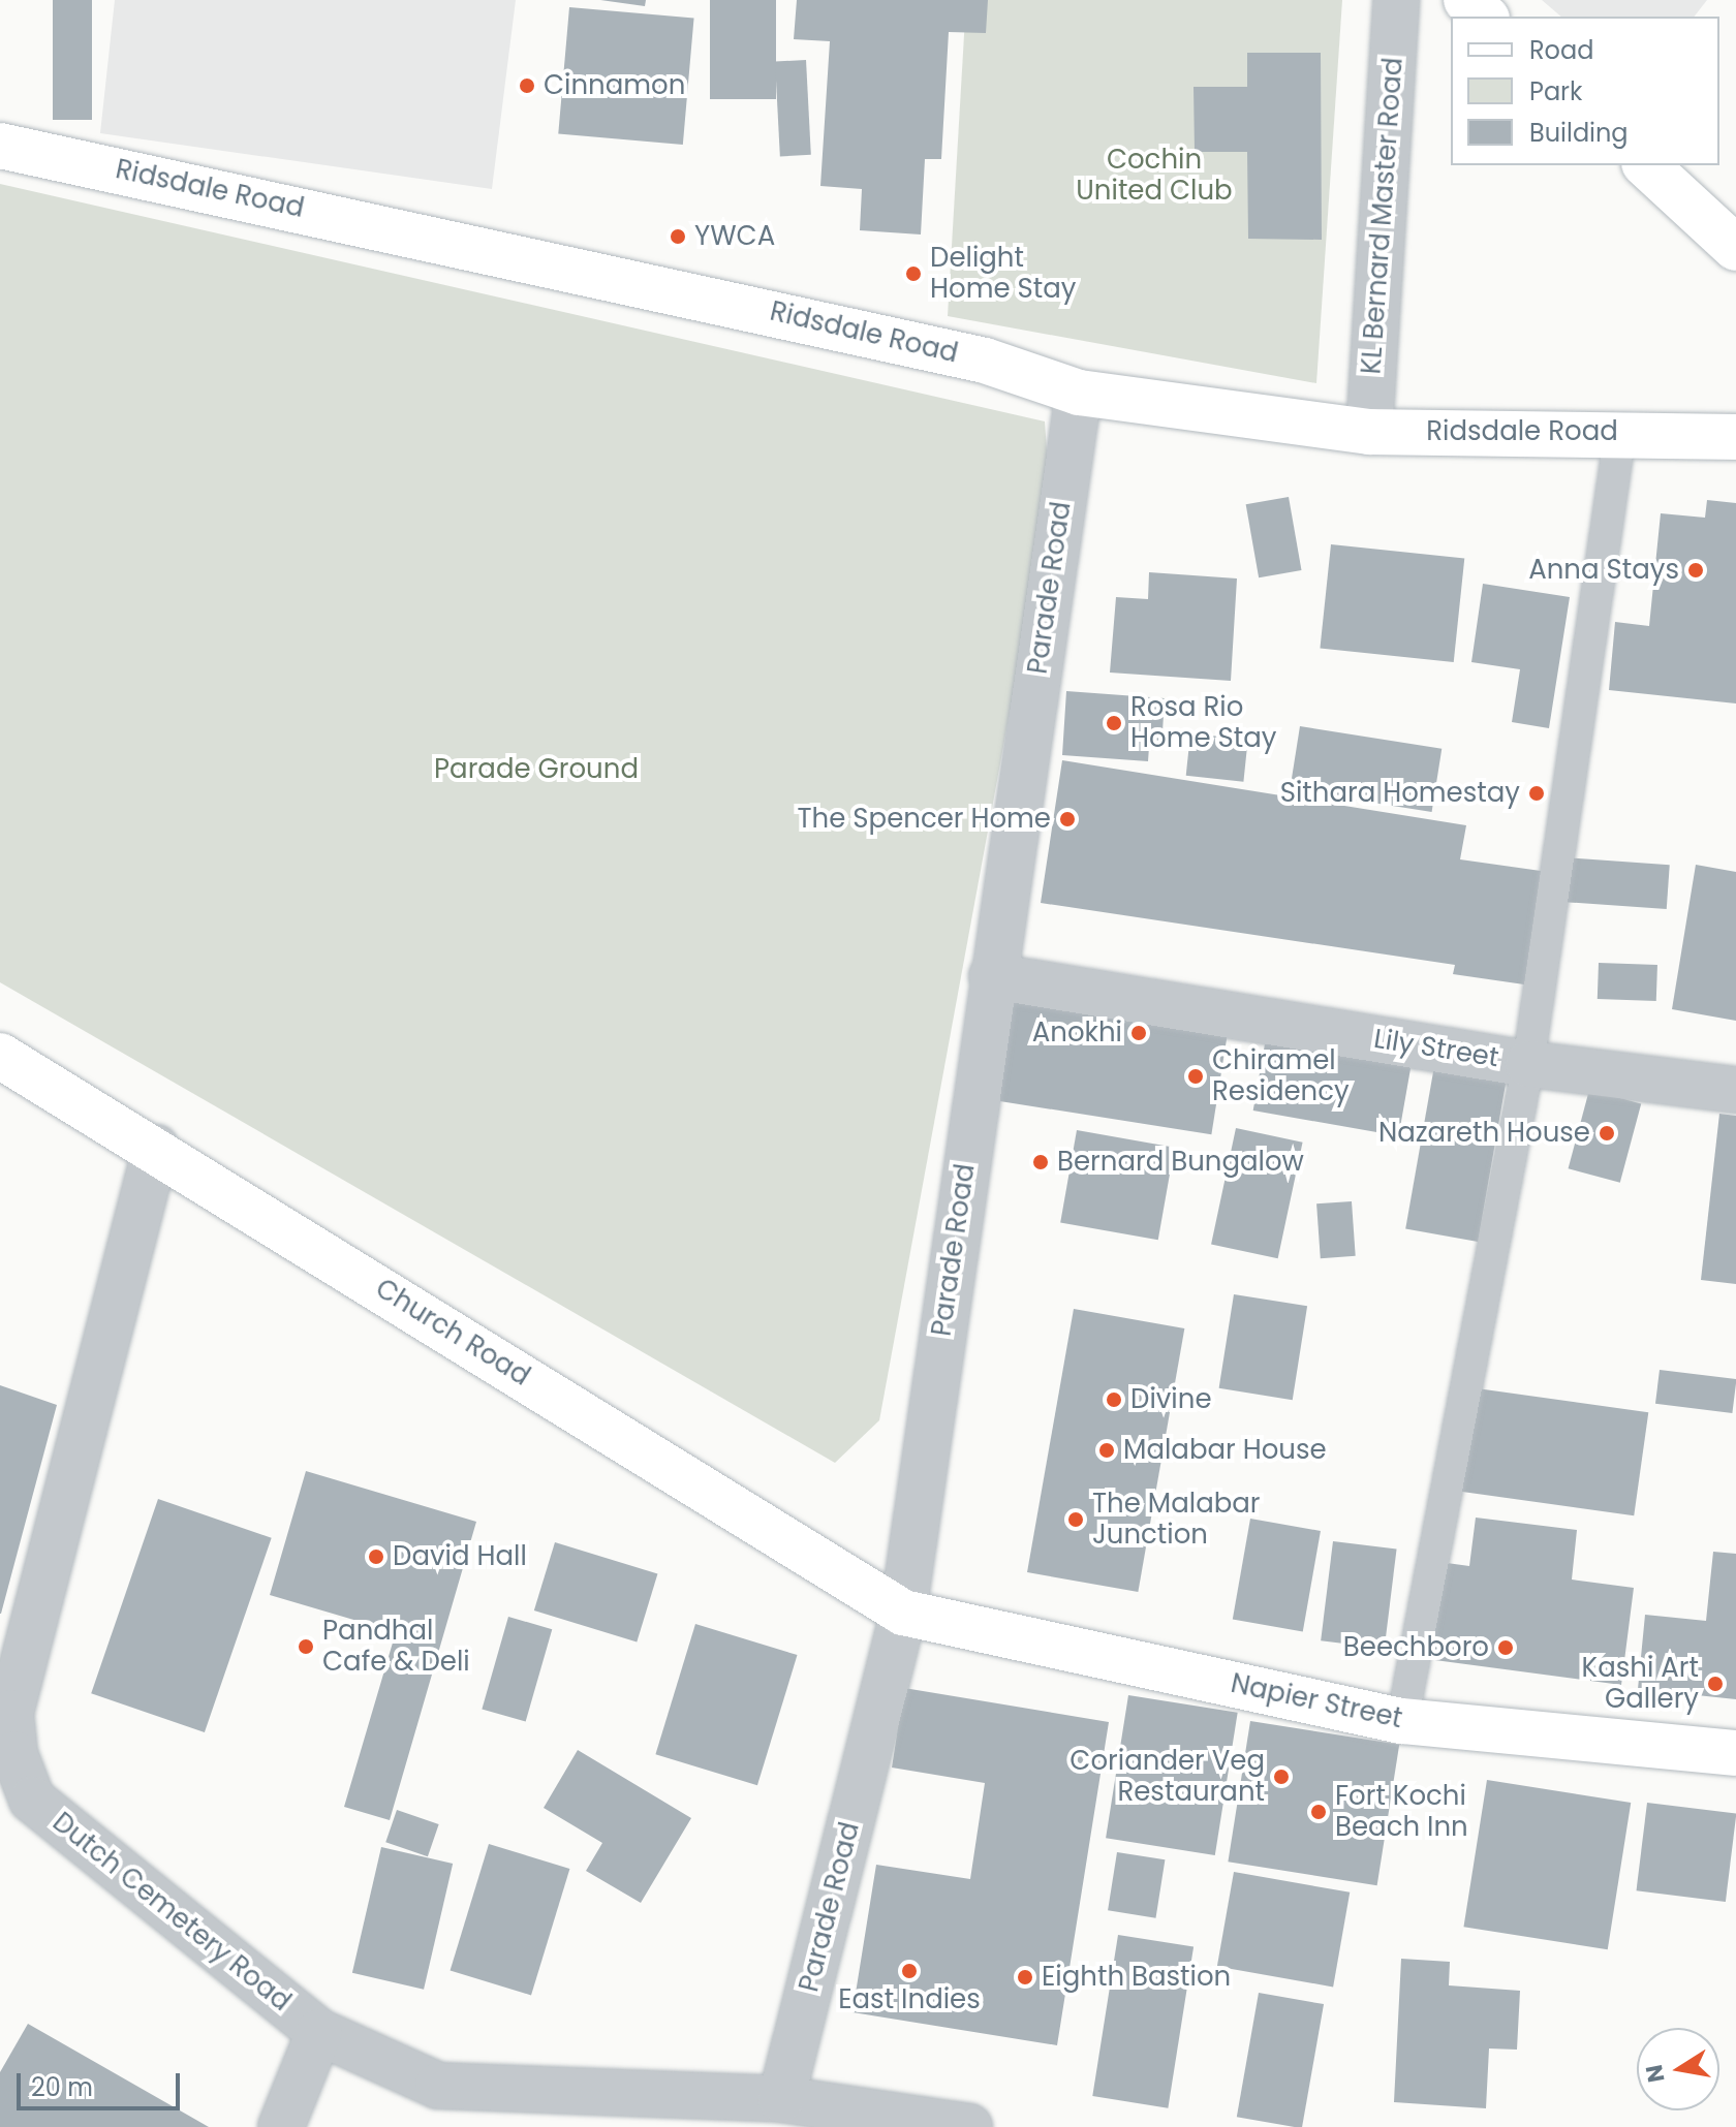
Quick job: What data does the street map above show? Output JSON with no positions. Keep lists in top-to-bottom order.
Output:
{
  "streets": {
    "main road": ["Ridsdale Road", "Church Road", "Napier Street"],
    "street": [
      "KL Bernard Master Road",
      "Parade Road",
      "Lily Street",
      "Dutch Cemetery Road"
    ]
  },
  "crossings": [
    ["Ridsdale Road", "KL Bernard Master Road"],
    ["Ridsdale Road", "Parade Road"],
    ["Parade Road", "Lily Street"],
    ["Parade Road", "Church Road"],
    ["Parade Road", "Napier Street"],
    ["Parade Road", "Dutch Cemetery Road"],
    ["Church Road", "Napier Street"],
    ["Church Road", "Dutch Cemetery Road"]
  ],
  "parks": ["Cochin United Club", "Parade Ground"],
  "places": [
    "Cinnamon",
    "YWCA",
    "Delight Home Stay",
    "Anna Stays",
    "Rosa Rio Home Stay",
    "Sithara Homestay",
    "The Spencer Home",
    "Anokhi",
    "Chiramel Residency",
    "Nazareth House",
    "Bernard Bungalow",
    "Divine",
    "Malabar House",
    "The Malabar Junction",
    "David Hall",
    "Pandhal Cafe & Deli",
    "Beechboro",
    "Kashi Art Gallery",
    "Coriander Veg Restaurant",
    "Fort Kochi Beach Inn",
    "East Indies",
    "Eighth Bastion"
  ],
  "legend": ["Road", "Park", "Building"],
  "scale_bar": "20 m",
  "north": "left"
}
